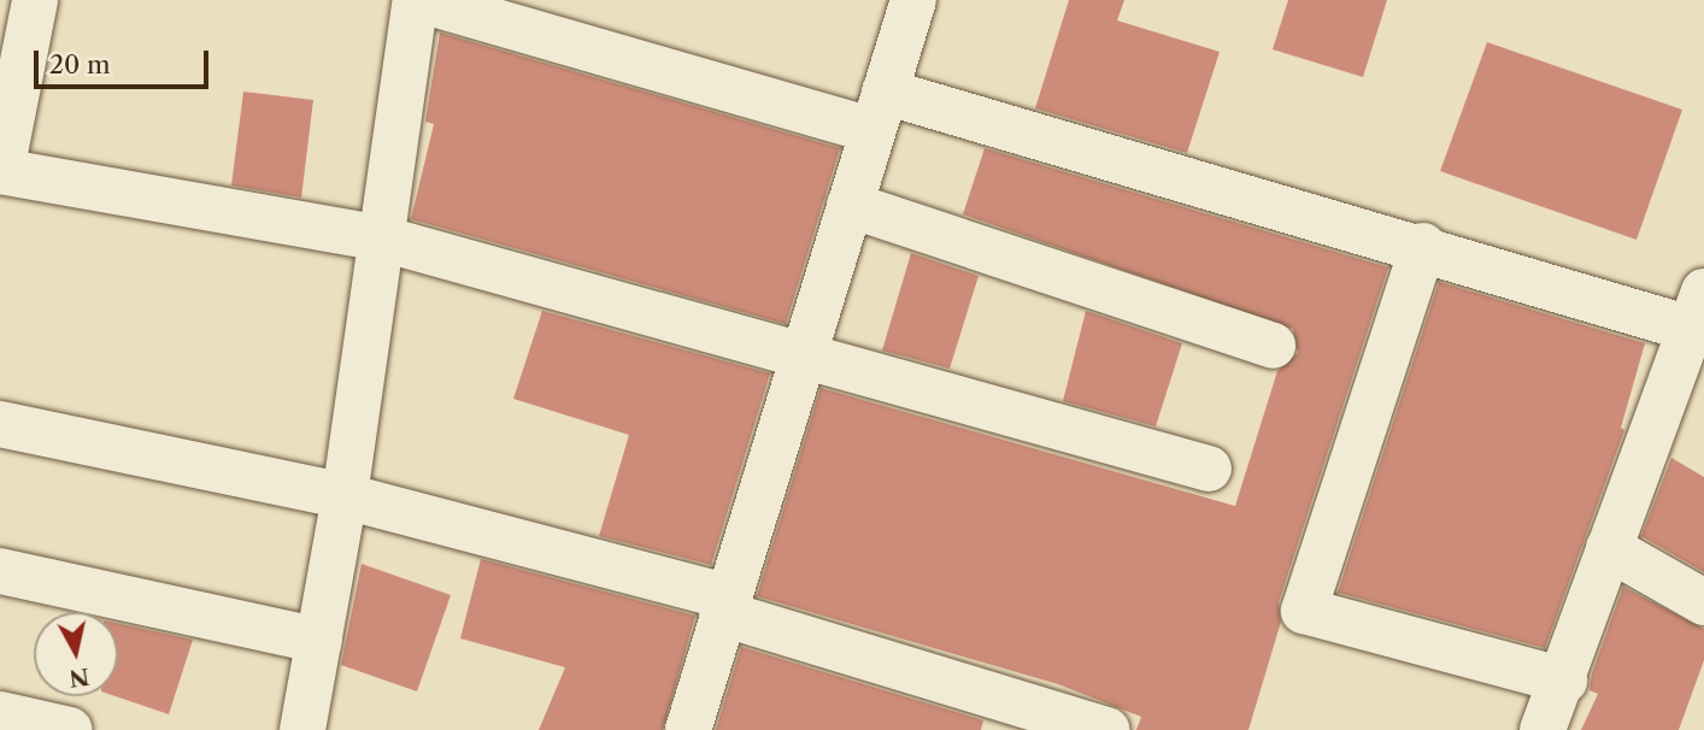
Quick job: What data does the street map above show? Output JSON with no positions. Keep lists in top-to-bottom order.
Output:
{
  "scale_bar": "20 m",
  "north": "bottom"
}
